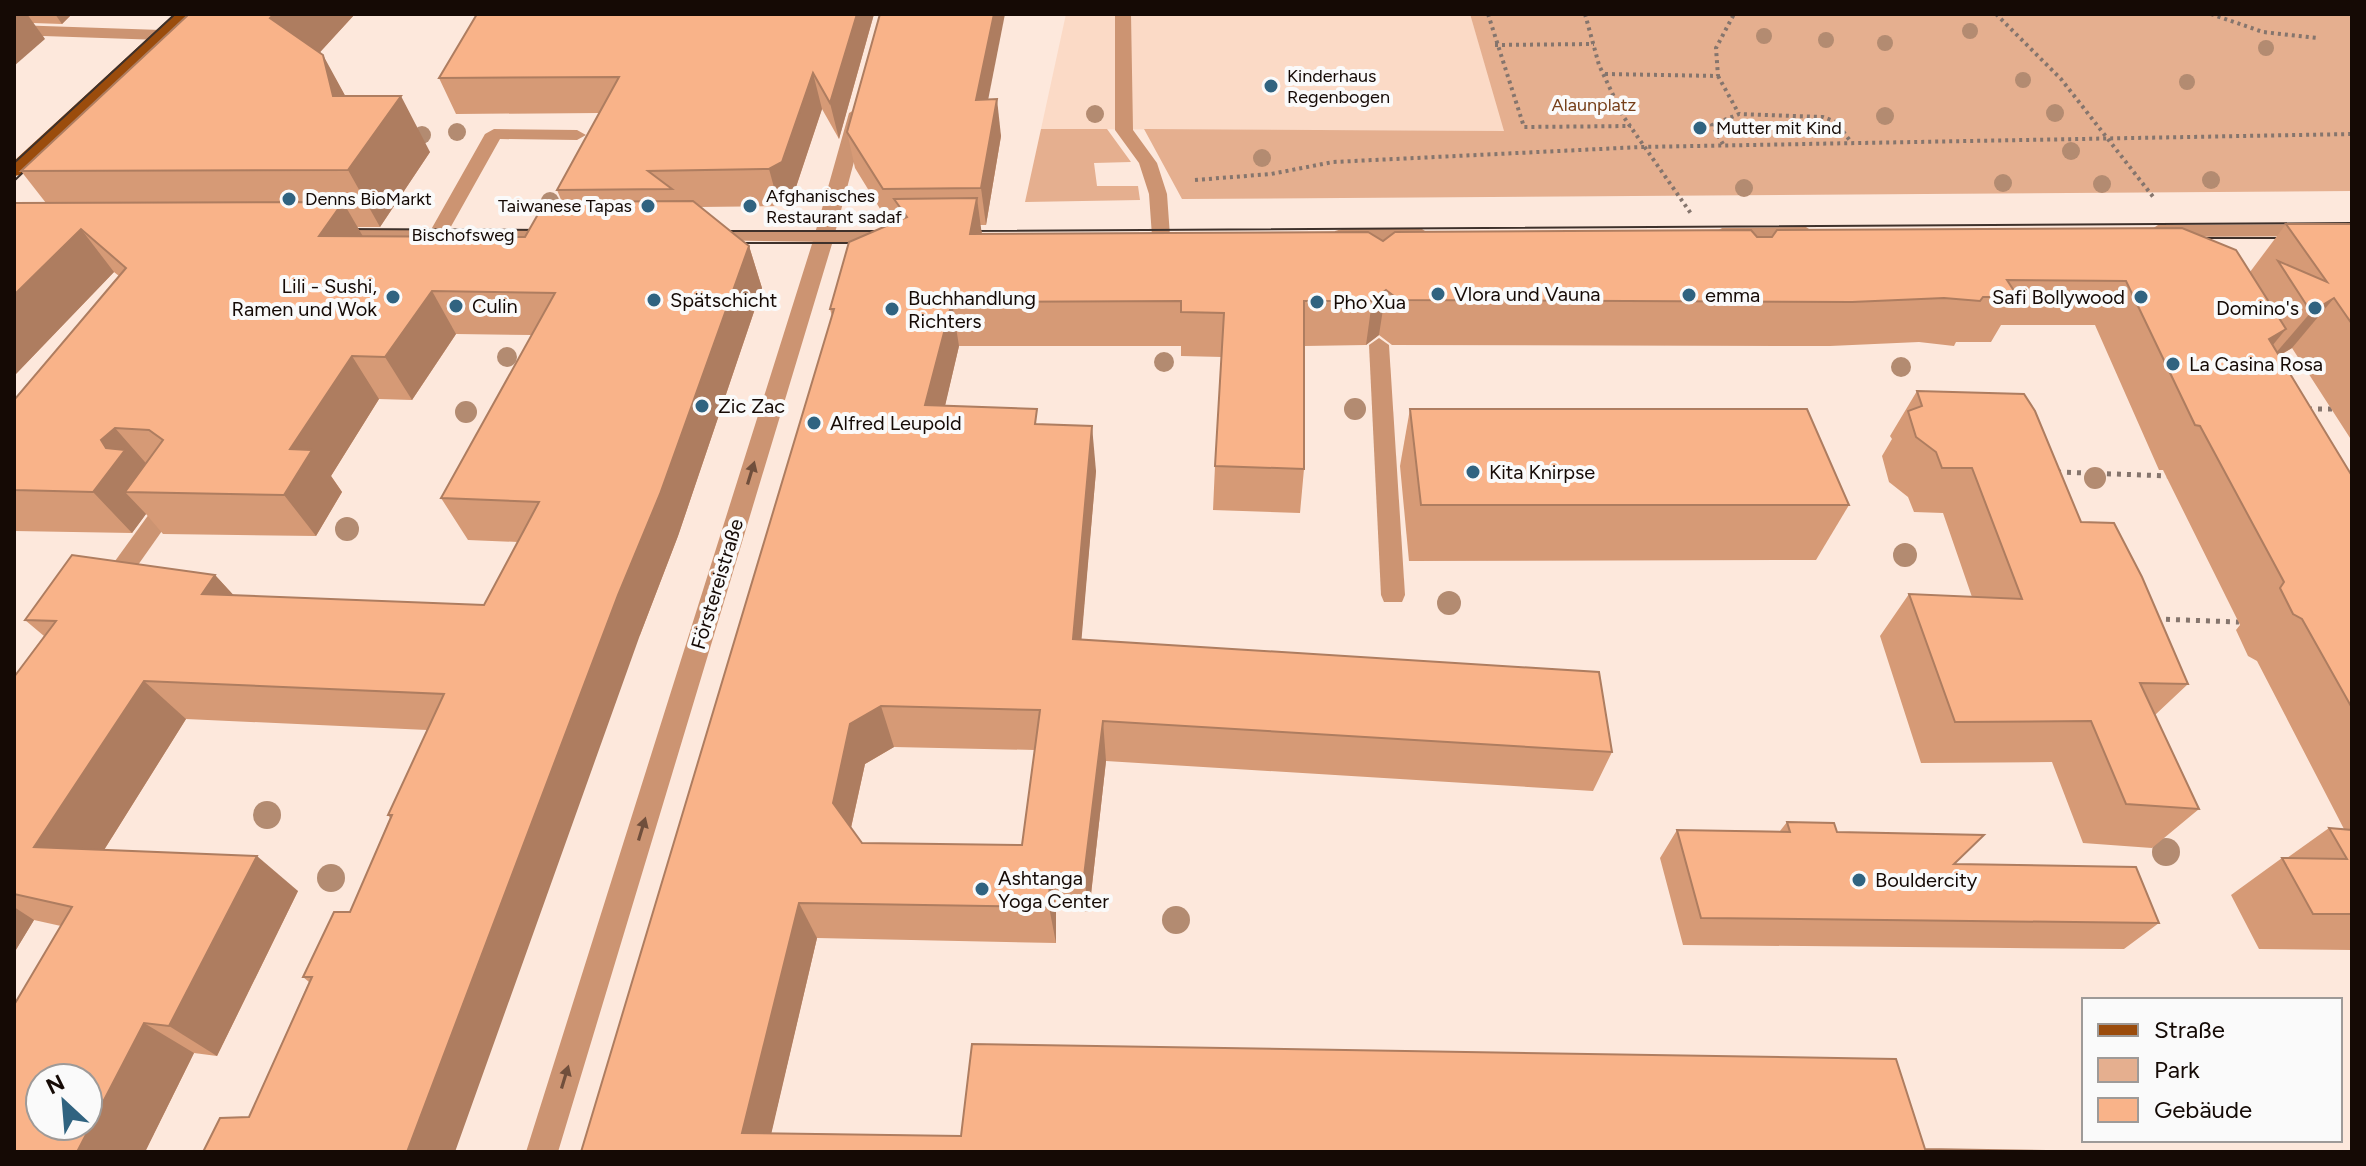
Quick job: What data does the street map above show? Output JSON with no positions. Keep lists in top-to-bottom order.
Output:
{
  "streets": {
    "street": ["Bischofsweg", "Förstereistraße"]
  },
  "one_way": ["Förstereistraße"],
  "parks": ["Alaunplatz"],
  "places": [
    "Kinderhaus Regenbogen",
    "Mutter mit Kind",
    "Denns BioMarkt",
    "Taiwanese Tapas",
    "Afghanisches Restaurant sadaf",
    "Vlora und Vauna",
    "emma",
    "Lili - Sushi, Ramen und Wok",
    "Safi Bollywood",
    "Spätschicht",
    "Pho Xua",
    "Culin",
    "Domino's",
    "Buchhandlung Richters",
    "La Casina Rosa",
    "Zic Zac",
    "Alfred Leupold",
    "Kita Knirpse",
    "Bouldercity",
    "Ashtanga Yoga Center"
  ],
  "legend": ["Straße", "Park", "Gebäude"],
  "north": "top left"
}
